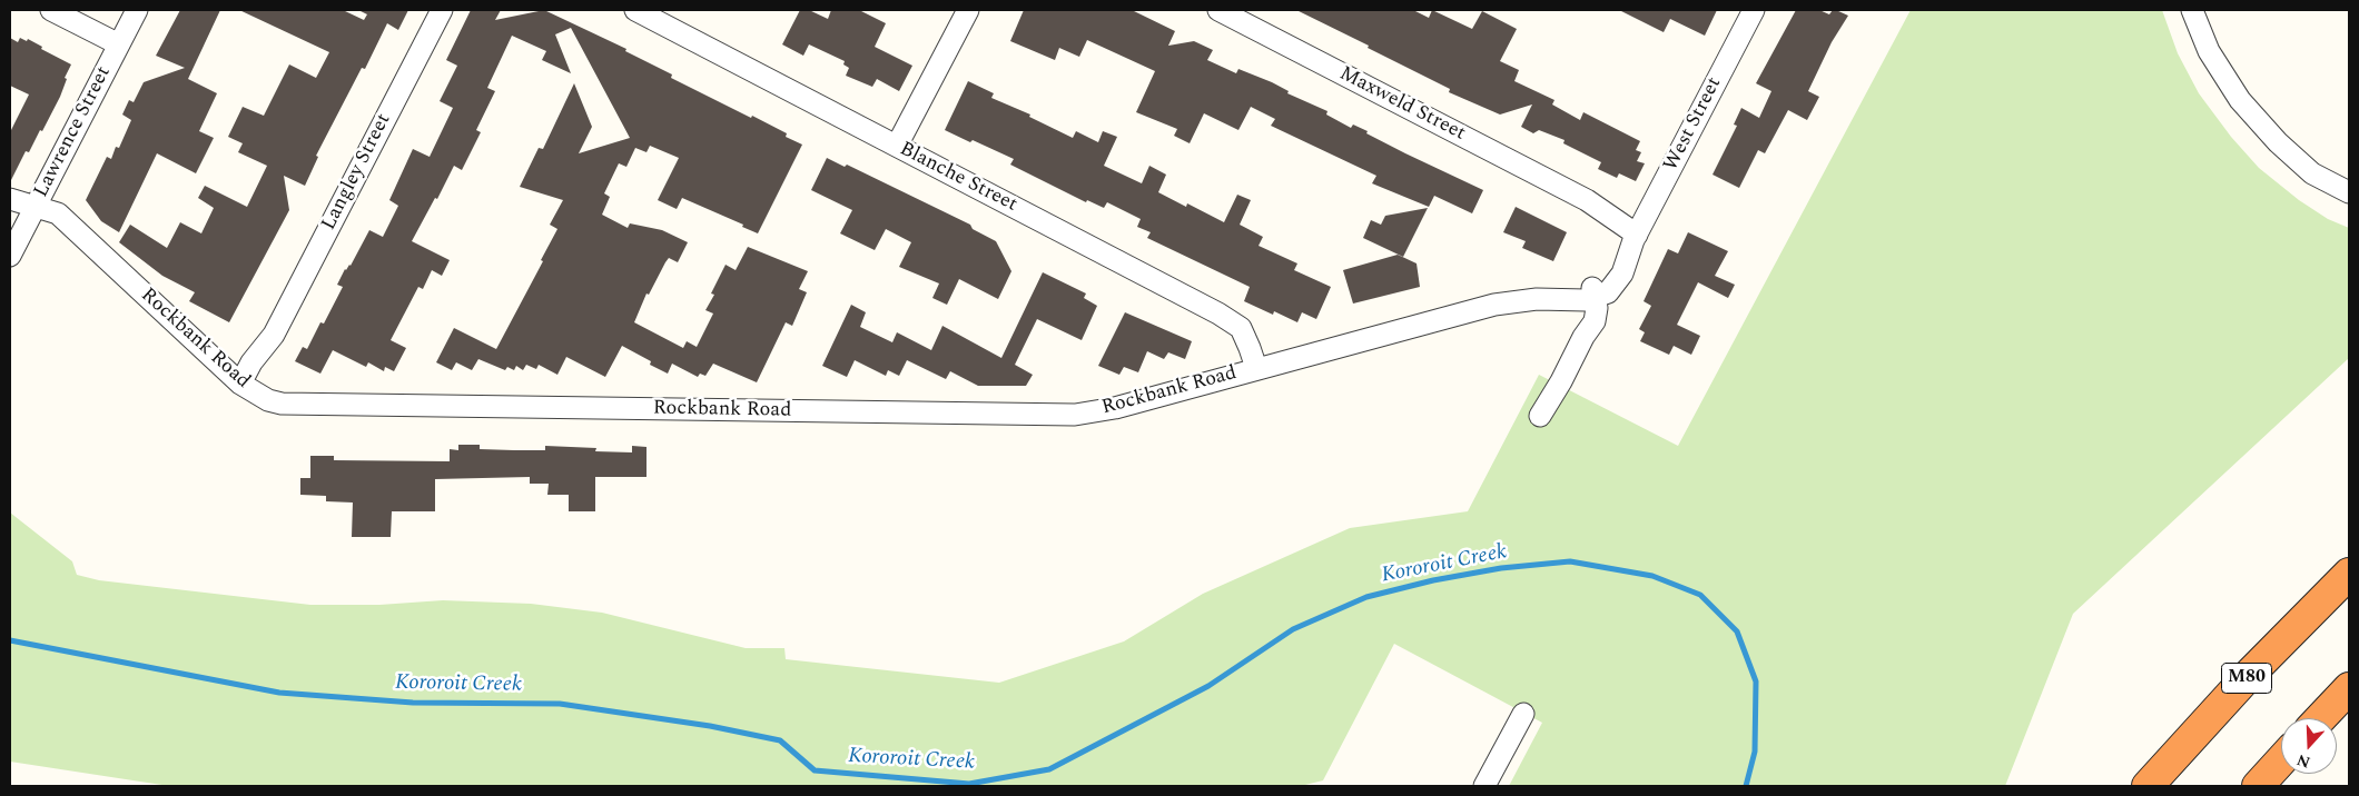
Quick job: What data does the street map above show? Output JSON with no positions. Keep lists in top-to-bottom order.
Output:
{
  "streets": {
    "highway": ["M80"],
    "street": [
      "Maxweld Street",
      "West Street",
      "Lawrence Street",
      "Langley Street",
      "Blanche Street",
      "Rockbank Road"
    ]
  },
  "crossings": [
    ["Maxweld Street", "West Street"],
    ["West Street", "Rockbank Road"],
    ["Lawrence Street", "Rockbank Road"],
    ["Langley Street", "Rockbank Road"],
    ["Blanche Street", "Rockbank Road"]
  ],
  "water": ["Kororoit Creek"],
  "north": "bottom"
}
